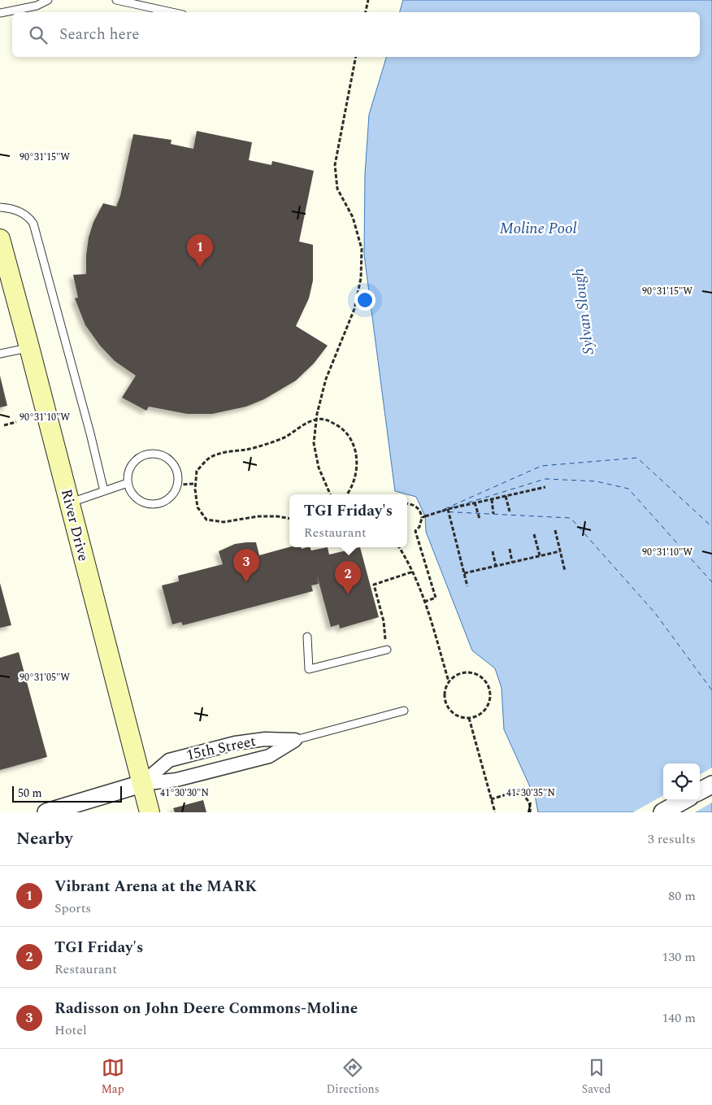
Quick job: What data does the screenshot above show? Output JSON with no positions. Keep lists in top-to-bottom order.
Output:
{
  "streets": {
    "main road": ["River Drive"],
    "street": ["15th Street"]
  },
  "crossings": [
    ["River Drive", "15th Street"]
  ],
  "water": ["Moline Pool", "Sylvan Slough"],
  "scale_bar": "50 m",
  "page": {
    "search": "Search here",
    "pins": ["1", "3", "2"],
    "popup": ["TGI Friday's", "Restaurant"],
    "scale": "50 m",
    "heading": ["Nearby", "3 results"],
    "list": [
      {
        "mark": "1",
        "name": "Vibrant Arena at the MARK",
        "note": "Sports",
        "value": "80 m"
      },
      {
        "mark": "2",
        "name": "TGI Friday's",
        "note": "Restaurant",
        "value": "130 m"
      },
      {
        "mark": "3",
        "name": "Radisson on John Deere Commons-Moline",
        "note": "Hotel",
        "value": "140 m"
      }
    ],
    "nav": ["Map", "Directions", "Saved"]
  },
  "coordinates": [
    "90°31'15\"W",
    "90°31'10\"W",
    "90°31'05\"W",
    "41°30'30\"N",
    "41°30'35\"N"
  ]
}
